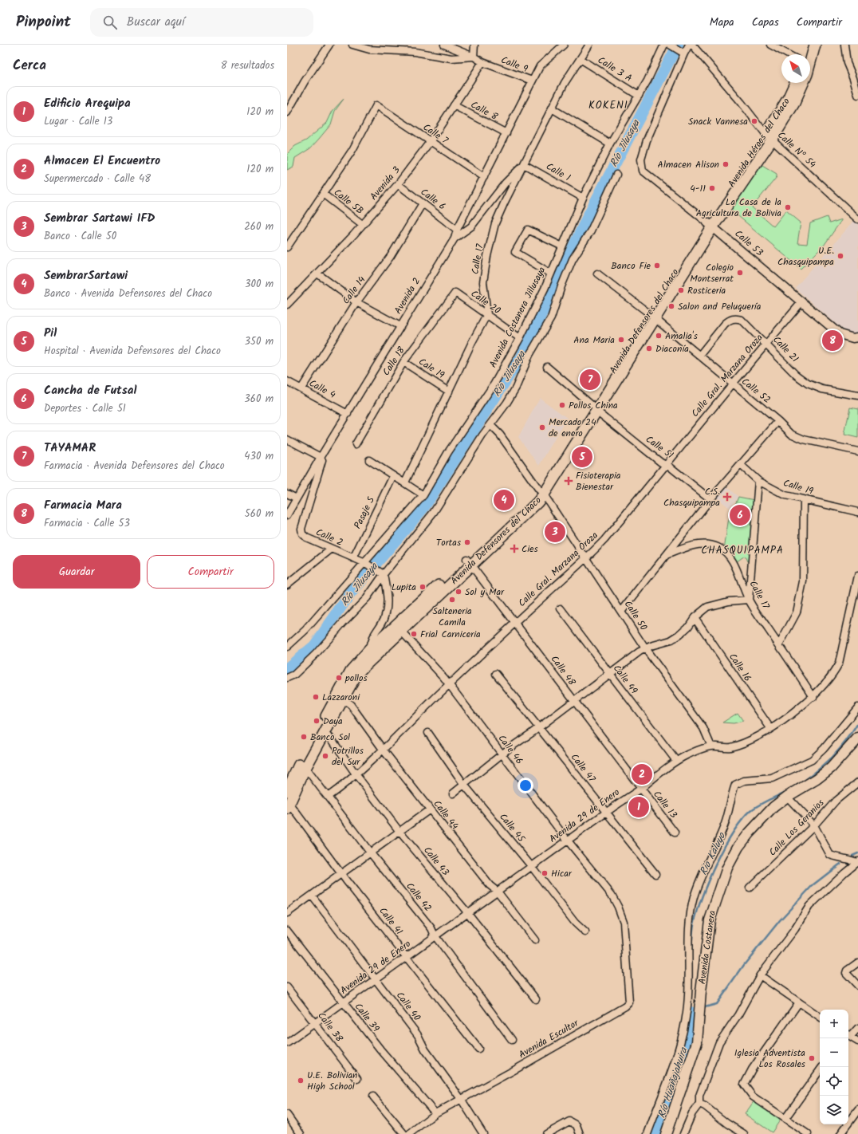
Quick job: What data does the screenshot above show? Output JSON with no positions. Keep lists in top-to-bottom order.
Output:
{
  "streets": {
    "main road": ["Avenida Héroes del Chaco", "Avenida Defensores del Chaco", "Avenida Costanera"],
    "street": [
      "Calle 9",
      "Calle 3 A",
      "Calle 8",
      "Calle 7",
      "Calle Nº 54",
      "Calle 1",
      "Avenida 3",
      "Calle 6",
      "Calle 5B",
      "Calle 53",
      "Calle 17",
      "Calle 14",
      "Avenida 2",
      "Calle 20",
      "Avenida Costanera Jillusaya",
      "Calle 21",
      "Calle 18",
      "Cale 19",
      "Calle Gral. Marzana Oroza",
      "Calle 4",
      "Calle 52",
      "Calle 51",
      "Calle 19",
      "Pasaje S",
      "Calle 2",
      "Calle 50",
      "Calle 16",
      "Calle 48",
      "Calle 49",
      "Calle 46",
      "Calle 47",
      "Calle 13",
      "Calle 44",
      "Avenida 29 de Enero",
      "Calle 45",
      "Calle Los Geranios",
      "Calle 43",
      "Calle 42",
      "Calle 41",
      "Calle 40",
      "Calle 39",
      "Calle 38",
      "Avenida Escultor"
    ]
  },
  "crossings": [
    ["Calle 9", "Avenida 3"],
    ["Calle 9", "Avenida 2"],
    ["Calle 3 A", "Calle 17"],
    ["Calle 3 A", "Avenida Costanera Jillusaya"],
    ["Calle 8", "Avenida 3"],
    ["Calle 8", "Avenida 2"],
    ["Calle 7", "Avenida 3"],
    ["Calle 7", "Calle 5B"],
    ["Calle 7", "Avenida 2"],
    ["Avenida Héroes del Chaco", "Calle Nº 54"],
    ["Avenida Héroes del Chaco", "Avenida Defensores del Chaco"],
    ["Calle Nº 54", "Avenida Defensores del Chaco"],
    ["Calle 1", "Calle 17"],
    ["Calle 1", "Avenida Costanera Jillusaya"],
    ["Avenida 3", "Calle 6"],
    ["Avenida 3", "Calle 5B"],
    ["Calle 6", "Calle 14"],
    ["Calle 6", "Avenida 2"],
    ["Calle 53", "Avenida Defensores del Chaco"],
    ["Calle 53", "Calle Gral. Marzana Oroza"],
    ["Calle 17", "Calle 20"],
    ["Calle 17", "Avenida 29 de Enero"],
    ["Calle 14", "Calle 4"],
    ["Avenida 2", "Calle 4"],
    ["Avenida 2", "Calle 2"],
    ["Calle 20", "Avenida Costanera Jillusaya"],
    ["Calle 20", "Calle 18"],
    ["Avenida Costanera Jillusaya", "Calle 2"],
    ["Avenida Defensores del Chaco", "Calle 52"],
    ["Avenida Defensores del Chaco", "Calle 51"],
    ["Avenida Defensores del Chaco", "Calle 50"],
    ["Avenida Defensores del Chaco", "Calle 48"],
    ["Avenida Defensores del Chaco", "Calle 46"],
    ["Avenida Defensores del Chaco", "Calle 44"],
    ["Avenida Defensores del Chaco", "Calle 43"],
    ["Avenida Defensores del Chaco", "Calle 42"],
    ["Avenida Defensores del Chaco", "Calle 41"],
    ["Calle 21", "Calle Gral. Marzana Oroza"],
    ["Calle 21", "Calle 52"],
    ["Calle 18", "Cale 19"],
    ["Calle Gral. Marzana Oroza", "Calle 52"],
    ["Calle Gral. Marzana Oroza", "Calle 51"],
    ["Calle Gral. Marzana Oroza", "Calle 50"],
    ["Calle Gral. Marzana Oroza", "Calle 48"],
    ["Calle Gral. Marzana Oroza", "Calle 46"],
    ["Calle Gral. Marzana Oroza", "Calle 44"],
    ["Calle Gral. Marzana Oroza", "Calle 43"],
    ["Calle Gral. Marzana Oroza", "Calle 42"],
    ["Pasaje S", "Calle 2"],
    ["Calle 50", "Avenida 29 de Enero"],
    ["Calle 16", "Avenida 29 de Enero"],
    ["Calle 48", "Calle 13"],
    ["Calle 48", "Avenida 29 de Enero"],
    ["Calle 49", "Avenida 29 de Enero"],
    ["Calle 46", "Avenida 29 de Enero"],
    ["Calle 46", "Avenida Escultor"],
    ["Calle 47", "Avenida 29 de Enero"],
    ["Calle 13", "Avenida 29 de Enero"],
    ["Calle 44", "Avenida 29 de Enero"],
    ["Avenida 29 de Enero", "Calle 45"],
    ["Avenida 29 de Enero", "Calle 43"],
    ["Avenida 29 de Enero", "Calle 42"],
    ["Avenida 29 de Enero", "Calle 41"],
    ["Avenida 29 de Enero", "Calle 40"],
    ["Avenida 29 de Enero", "Calle 39"],
    ["Avenida 29 de Enero", "Calle 38"],
    ["Calle 40", "Avenida Escultor"],
    ["Calle 39", "Avenida Escultor"]
  ],
  "districts": ["KOKENI", "CHASQUIPAMPA"],
  "water": ["Río Jilusaya", "Rio Kaluyo", "Río Huañajahuira"],
  "places": {
    "other": [
      "Snack Vannesa",
      "Almacen Alison",
      "4-11",
      "La Casa de la Agricultura de Bolivia",
      "U.E. Chasquipampa",
      "Banco Fie",
      "Colegio Montserrat",
      "Rosticeria",
      "Salon and Peluquería",
      "Amalia's",
      "Ana Maria",
      "Diaconía",
      "Pollos China",
      "Mercado 24 de enero",
      "Tortas",
      "Lupita",
      "Sol y Mar",
      "Salteneria Camila",
      "Frial Carniceria",
      "pollos",
      "Lazzaroni",
      "Daya",
      "Banco Sol",
      "Potrillos del Sur",
      "Hicar",
      "Iglesia Adventista Los Rosales",
      "U.E. Bolivian High School"
    ],
    "health": ["Fisioterapia Bienestar", "C.S. Chasquipampa", "Cies"]
  },
  "north": "top left",
  "page": {
    "header": "Pinpoint",
    "search": "Buscar aquí",
    "nav": ["Mapa", "Capas", "Compartir"],
    "heading": ["Cerca", "8 resultados"],
    "list": [
      {
        "mark": "1",
        "name": "Edificio Arequipa",
        "note": "Lugar · Calle 13",
        "value": "120 m"
      },
      {
        "mark": "2",
        "name": "Almacen El Encuentro",
        "note": "Supermercado · Calle 48",
        "value": "120 m"
      },
      {
        "mark": "3",
        "name": "Sembrar Sartawi IFD",
        "note": "Banco · Calle 50",
        "value": "260 m"
      },
      {
        "mark": "4",
        "name": "SembrarSartawi",
        "note": "Banco · Avenida Defensores del Chaco",
        "value": "300 m"
      },
      {
        "mark": "5",
        "name": "Pil",
        "note": "Hospital · Avenida Defensores del Chaco",
        "value": "350 m"
      },
      {
        "mark": "6",
        "name": "Cancha de Futsal",
        "note": "Deportes · Calle 51",
        "value": "360 m"
      },
      {
        "mark": "7",
        "name": "TAYAMAR",
        "note": "Farmacia · Avenida Defensores del Chaco",
        "value": "430 m"
      },
      {
        "mark": "8",
        "name": "Farmacia Mara",
        "note": "Farmacia · Calle 53",
        "value": "560 m"
      }
    ],
    "pins": [
      "8",
      "7",
      "5",
      "4",
      "6",
      "3",
      "2",
      "1"
    ],
    "buttons": ["Guardar", "Compartir"],
    "map_buttons": ["+", "−"]
  }
}
